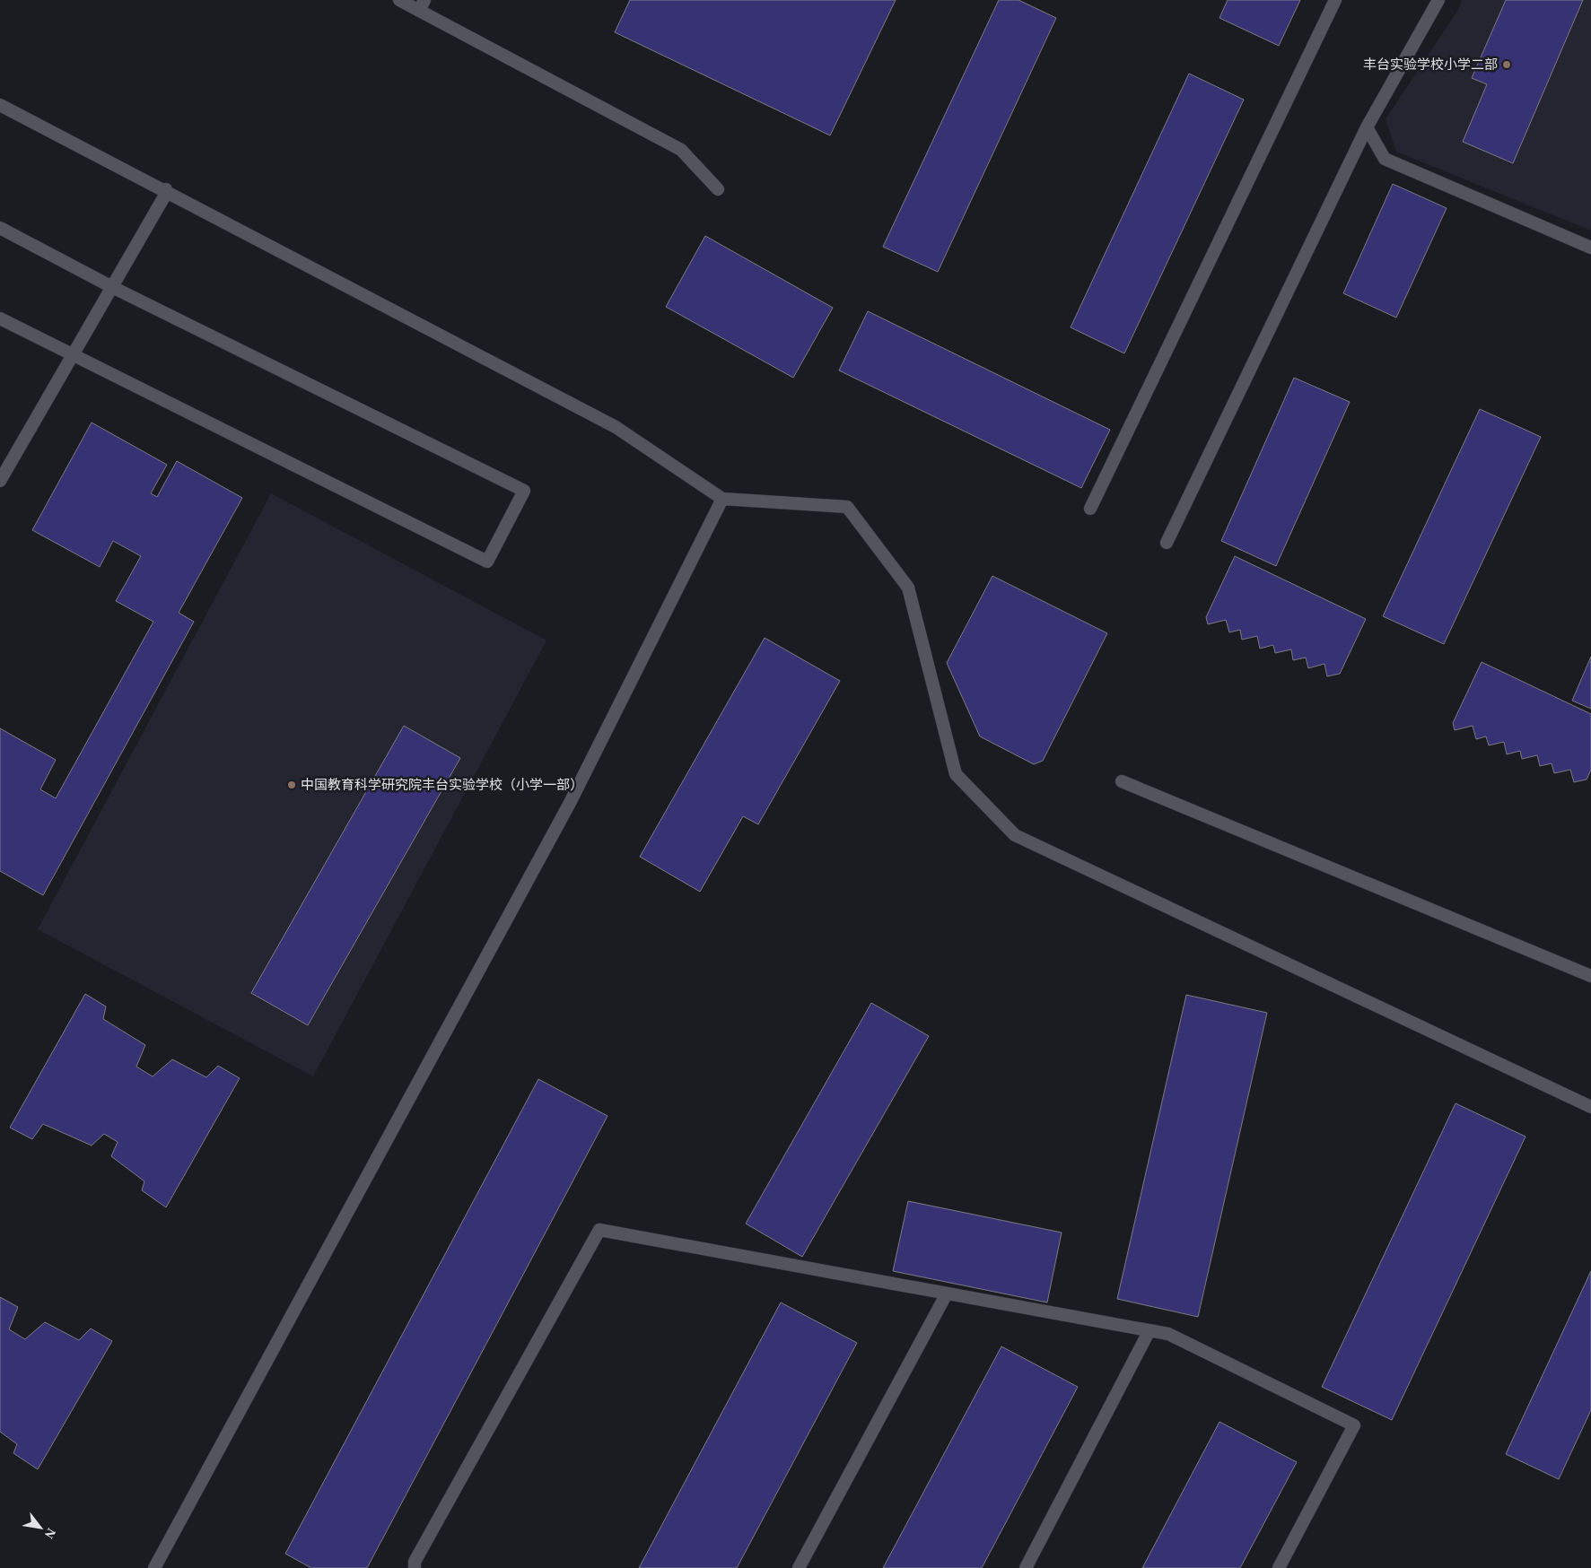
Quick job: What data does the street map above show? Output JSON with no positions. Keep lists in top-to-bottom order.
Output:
{
  "places": ["丰台实验学校小学二部", "中国教育科学研究院丰台实验学校（小学一部）"],
  "north": "bottom right"
}
